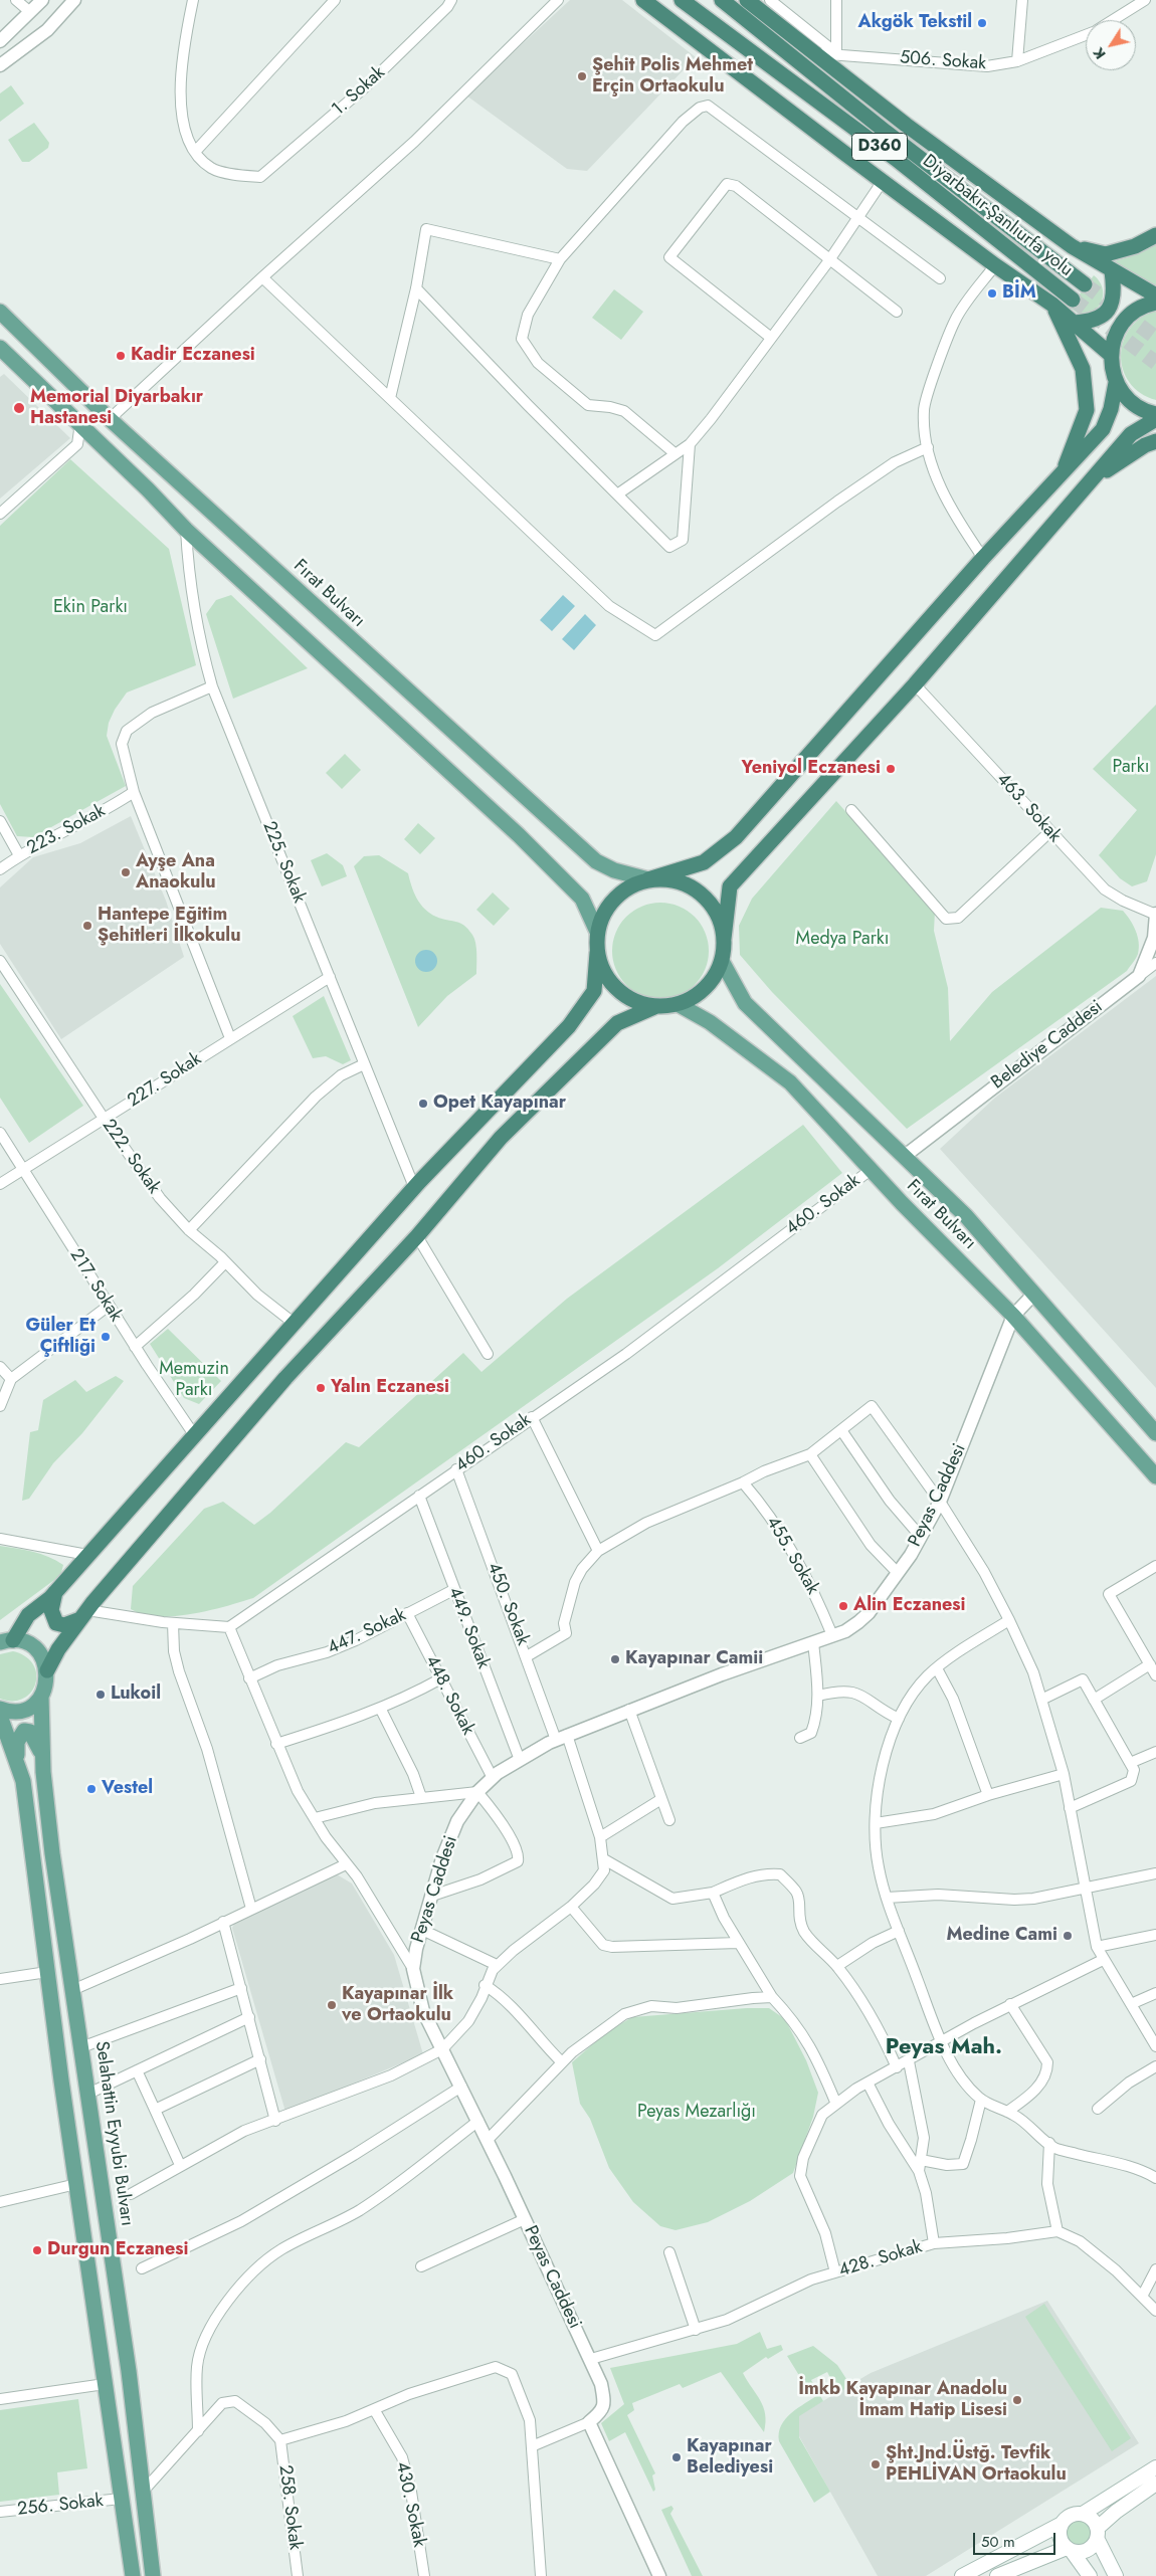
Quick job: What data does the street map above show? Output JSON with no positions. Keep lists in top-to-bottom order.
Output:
{
  "streets": {
    "highway": ["D360", "Diyarbakır-Şanlıurfa yolu"],
    "main road": ["Fırat Bulvarı", "Selahattin Eyyubi Bulvarı"],
    "street": [
      "506. Sokak",
      "1. Sokak",
      "463. Sokak",
      "223. Sokak",
      "225. Sokak",
      "Belediye Caddesi",
      "227. Sokak",
      "222. Sokak",
      "460. Sokak",
      "217. Sokak",
      "Peyas Caddesi",
      "455. Sokak",
      "450. Sokak",
      "449. Sokak",
      "447. Sokak",
      "448. Sokak",
      "428. Sokak",
      "430. Sokak",
      "256. Sokak",
      "258. Sokak"
    ]
  },
  "crossings": [
    ["Fırat Bulvarı", "Belediye Caddesi"],
    ["Fırat Bulvarı", "460. Sokak"],
    ["Fırat Bulvarı", "Peyas Caddesi"],
    ["225. Sokak", "227. Sokak"],
    ["227. Sokak", "222. Sokak"],
    ["227. Sokak", "217. Sokak"],
    ["460. Sokak", "450. Sokak"],
    ["460. Sokak", "449. Sokak"],
    ["Peyas Caddesi", "455. Sokak"],
    ["Peyas Caddesi", "450. Sokak"],
    ["Peyas Caddesi", "449. Sokak"],
    ["Peyas Caddesi", "448. Sokak"],
    ["Peyas Caddesi", "428. Sokak"],
    ["449. Sokak", "447. Sokak"],
    ["447. Sokak", "448. Sokak"]
  ],
  "districts": ["Peyas Mah."],
  "parks": [
    "Ekin Parkı",
    "Parkı",
    "Medya Parkı",
    "Memuzin Parkı",
    "Peyas Mezarlığı"
  ],
  "places": [
    "Akgök Tekstil",
    "Şehit Polis Mehmet Erçin Ortaokulu",
    "BİM",
    "Kadir Eczanesi",
    "Memorial Diyarbakır Hastanesi",
    "Yeniyol Eczanesi",
    "Ayşe Ana Anaokulu",
    "Hantepe Eğitim Şehitleri İlkokulu",
    "Opet Kayapınar",
    "Güler Et Çiftliği",
    "Yalın Eczanesi",
    "Alin Eczanesi",
    "Kayapınar Camii",
    "Lukoil",
    "Vestel",
    "Medine Cami",
    "Kayapınar İlk ve Ortaokulu",
    "Durgun Eczanesi",
    "İmkb Kayapınar Anadolu İmam Hatip Lisesi",
    "Kayapınar Belediyesi",
    "Şht.Jnd.Üstğ. Tevfik PEHLİVAN Ortaokulu"
  ],
  "scale_bar": "50 m",
  "north": "bottom left"
}
